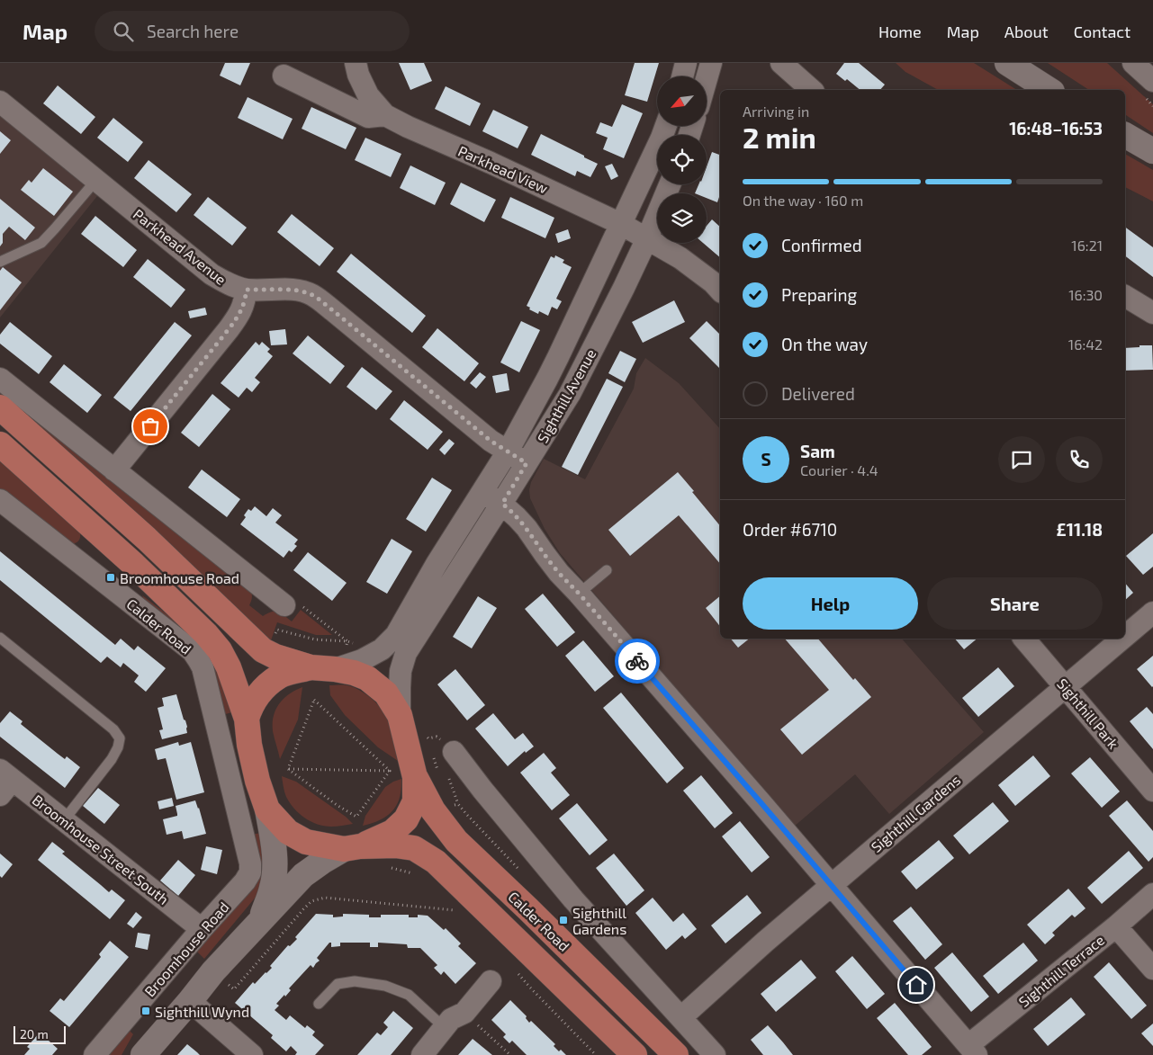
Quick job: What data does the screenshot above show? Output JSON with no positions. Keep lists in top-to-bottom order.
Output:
{
  "streets": {
    "main road": ["Calder Road"],
    "street": [
      "Parkhead View",
      "Parkhead Avenue",
      "Sighthill Avenue",
      "Sighthill Park",
      "Sighthill Gardens",
      "Broomhouse Street South",
      "Broomhouse Road",
      "Sighthill Terrace"
    ]
  },
  "crossings": [
    ["Parkhead View", "Sighthill Avenue"],
    ["Parkhead Avenue", "Sighthill Avenue"],
    ["Sighthill Avenue", "Calder Road"],
    ["Calder Road", "Broomhouse Road"],
    ["Sighthill Park", "Sighthill Gardens"],
    ["Broomhouse Street South", "Broomhouse Road"]
  ],
  "places": {
    "transit": ["Broomhouse Road", "Sighthill Gardens", "Sighthill Wynd"]
  },
  "scale_bar": "20 m",
  "north": "bottom left",
  "page": {
    "header": "Map",
    "search": "Search here",
    "nav": [
      "Home",
      "Map",
      "About",
      "Contact"
    ],
    "heading": ["2 min", "Arriving in", "16:48–16:53"],
    "panel": [
      "Sam",
      "Courier · 4.4",
      "Order #6710",
      "£11.18"
    ],
    "bar": "On the way · 160 m",
    "list": [
      ["Confirmed", "16:21"],
      ["Preparing", "16:30"],
      ["On the way", "16:42"],
      "Delivered"
    ],
    "round": "S",
    "buttons": ["Help", "Share"],
    "scale": "20 m"
  }
}
